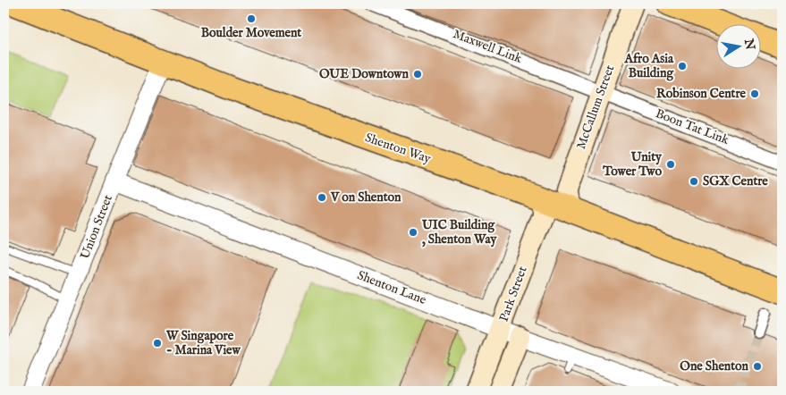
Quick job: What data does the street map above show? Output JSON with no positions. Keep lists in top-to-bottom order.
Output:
{
  "streets": {
    "highway": ["Shenton Way"],
    "main road": ["McCallum Street", "Park Street"],
    "street": [
      "Maxwell Link",
      "Boon Tat Link",
      "Union Street",
      "Shenton Lane"
    ]
  },
  "crossings": [
    ["Maxwell Link", "McCallum Street"],
    ["Maxwell Link", "Boon Tat Link"],
    ["McCallum Street", "Boon Tat Link"],
    ["McCallum Street", "Shenton Way"],
    ["Shenton Way", "Union Street"],
    ["Shenton Way", "Park Street"],
    ["Union Street", "Shenton Lane"],
    ["Shenton Lane", "Park Street"]
  ],
  "places": [
    "Boulder Movement",
    "Afro Asia Building",
    "OUE Downtown",
    "Robinson Centre",
    "Unity Tower Two",
    "SGX Centre",
    "V on Shenton",
    "UIC Building , Shenton Way",
    "W Singapore - Marina View",
    "One Shenton"
  ],
  "north": "right"
}
